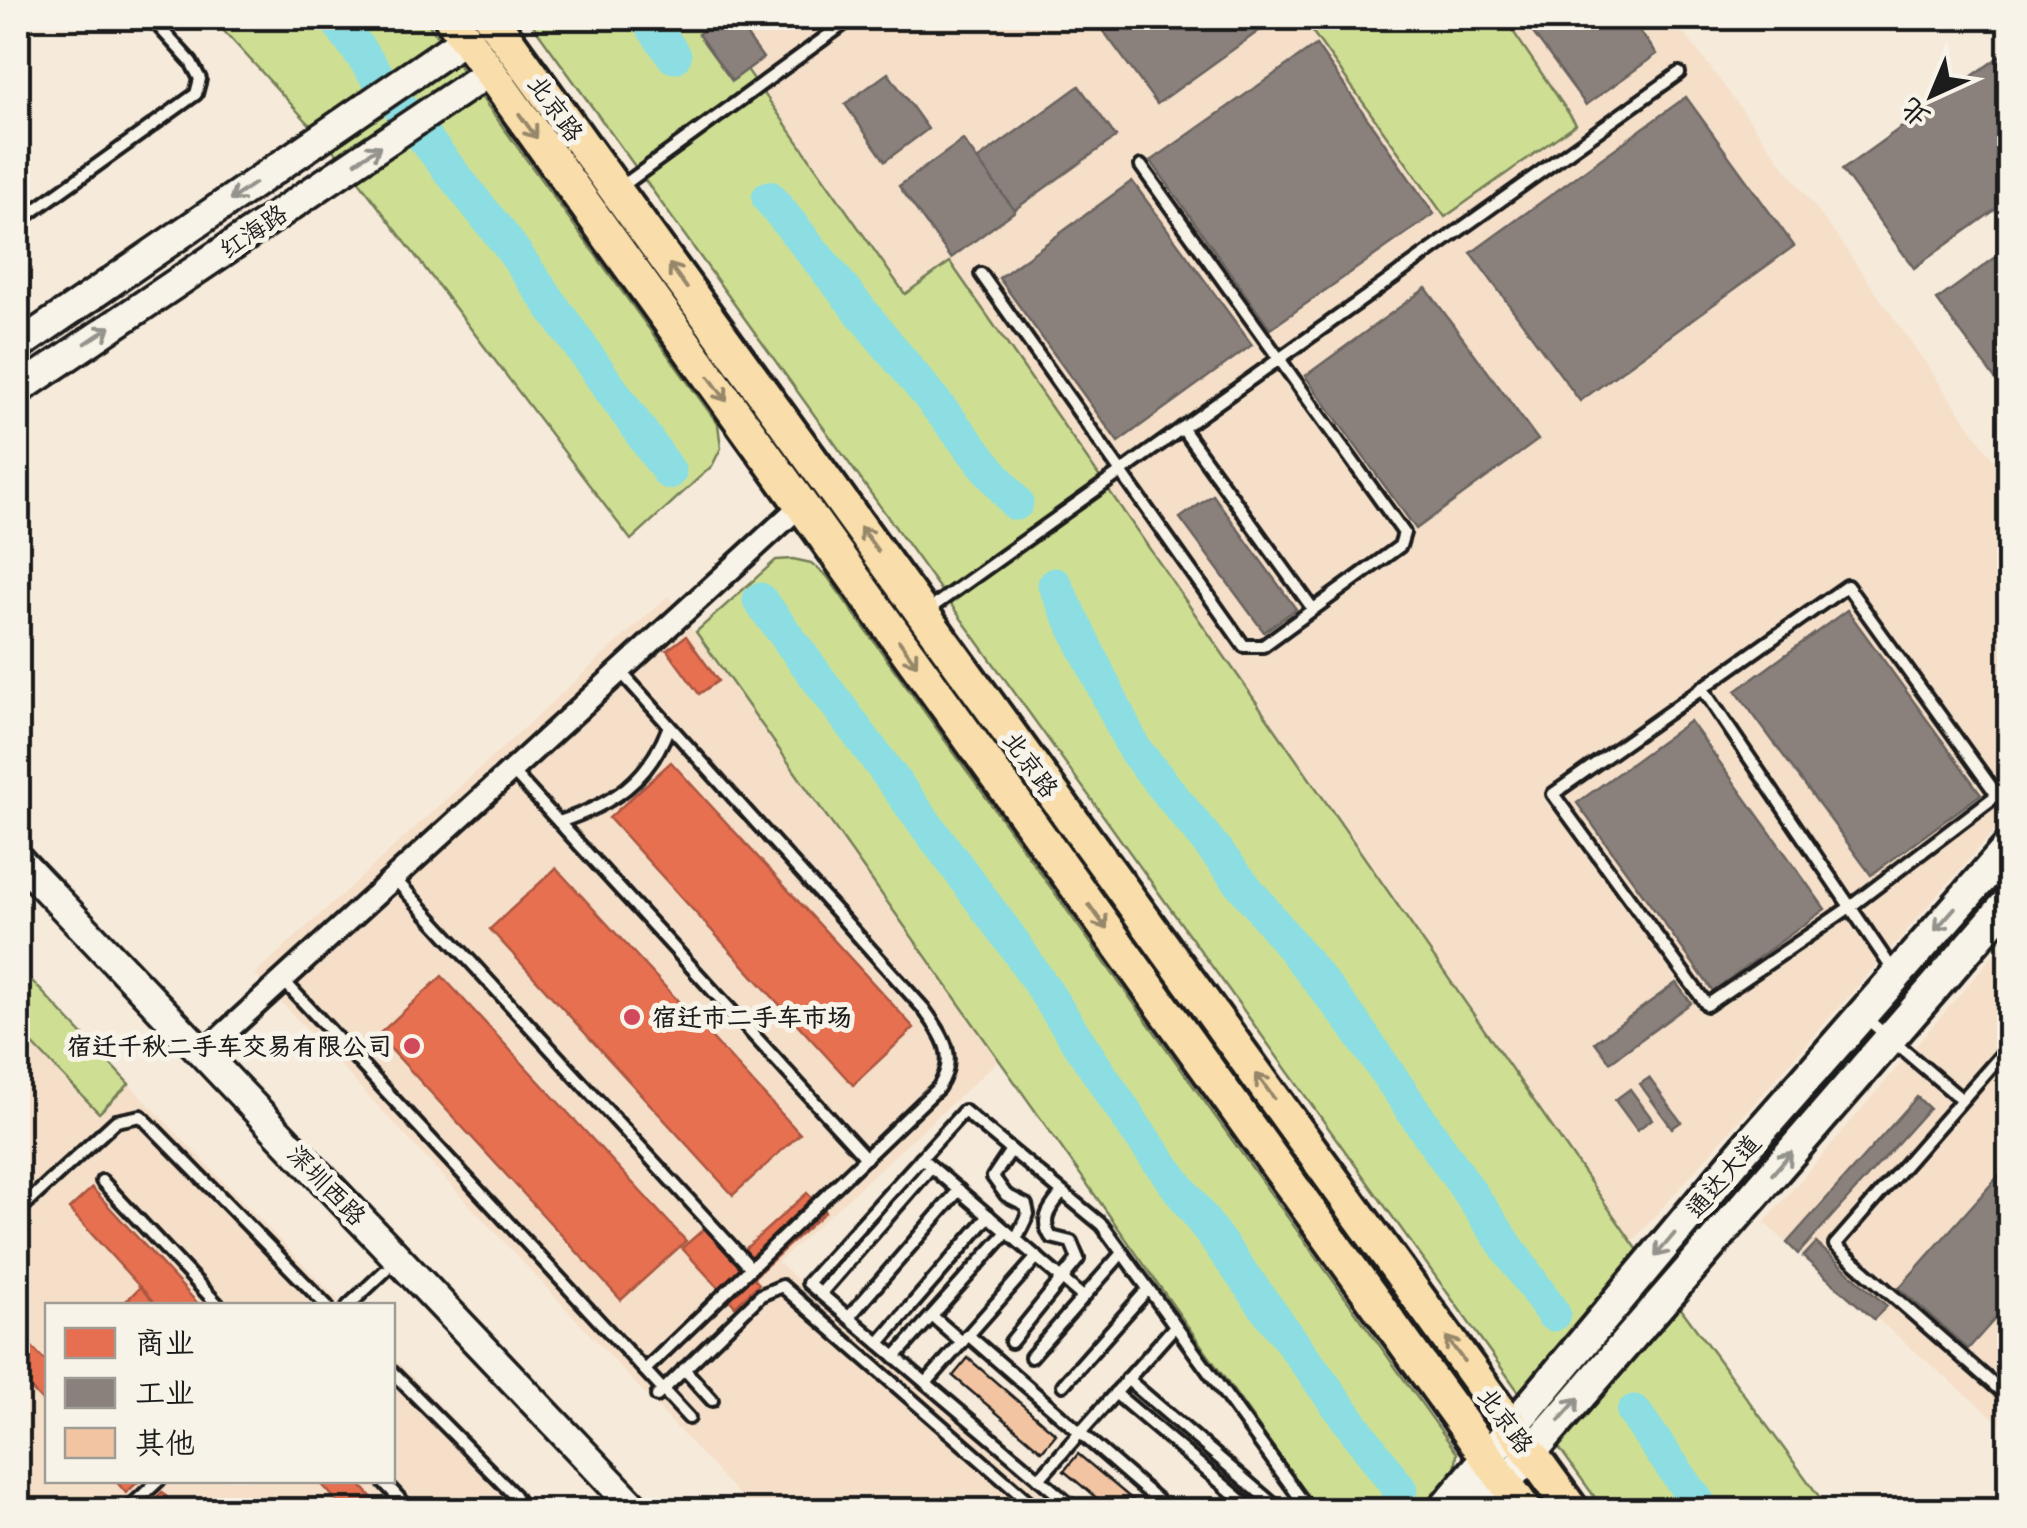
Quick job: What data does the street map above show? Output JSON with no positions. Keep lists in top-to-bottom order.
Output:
{
  "streets": {
    "main road": ["北京路", "通达大道"],
    "street": ["红海路", "深圳西路"]
  },
  "crossings": [
    ["北京路", "红海路"],
    ["北京路", "通达大道"]
  ],
  "places": ["宿迁市二手车市场", "宿迁千秋二手车交易有限公司"],
  "legend": ["商业", "工业", "其他"],
  "north": "bottom left"
}
